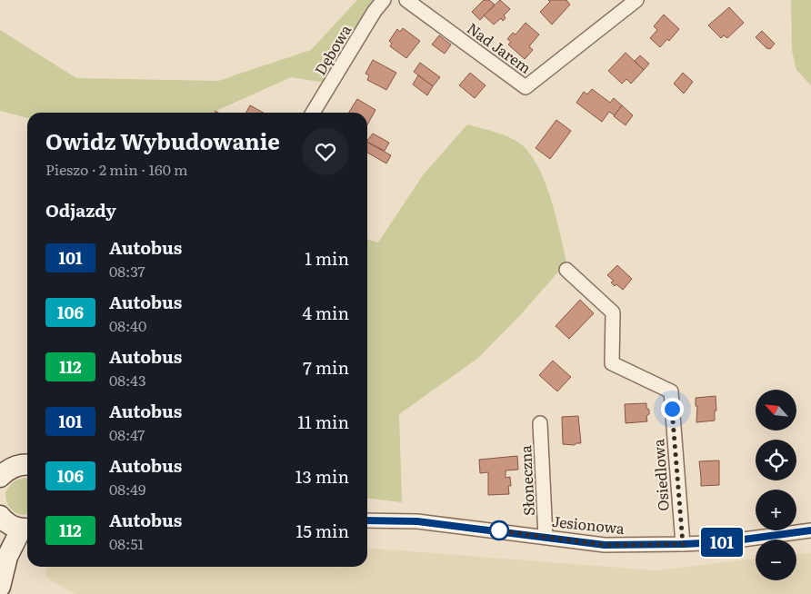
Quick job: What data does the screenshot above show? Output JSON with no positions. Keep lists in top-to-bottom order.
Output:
{
  "streets": {
    "street": [
      "Nad Jarem",
      "Dębowa",
      "Osiedlowa",
      "Słoneczna",
      "Jesionowa"
    ]
  },
  "crossings": [
    ["Osiedlowa", "Jesionowa"],
    ["Słoneczna", "Jesionowa"]
  ],
  "lines": ["bus line 101"],
  "north": "top left",
  "page": {
    "on_map": "101",
    "heading": [
      ["Owidz Wybudowanie", "Pieszo · 2 min · 160 m"],
      "Odjazdy"
    ],
    "list": [
      {
        "mark": "101",
        "name": "Autobus",
        "note": "08:37",
        "value": "1 min"
      },
      {
        "mark": "106",
        "name": "Autobus",
        "note": "08:40",
        "value": "4 min"
      },
      {
        "mark": "112",
        "name": "Autobus",
        "note": "08:43",
        "value": "7 min"
      },
      {
        "mark": "101",
        "name": "Autobus",
        "note": "08:47",
        "value": "11 min"
      },
      {
        "mark": "106",
        "name": "Autobus",
        "note": "08:49",
        "value": "13 min"
      },
      {
        "mark": "112",
        "name": "Autobus",
        "note": "08:51",
        "value": "15 min"
      }
    ],
    "map_buttons": ["+", "−"]
  }
}
